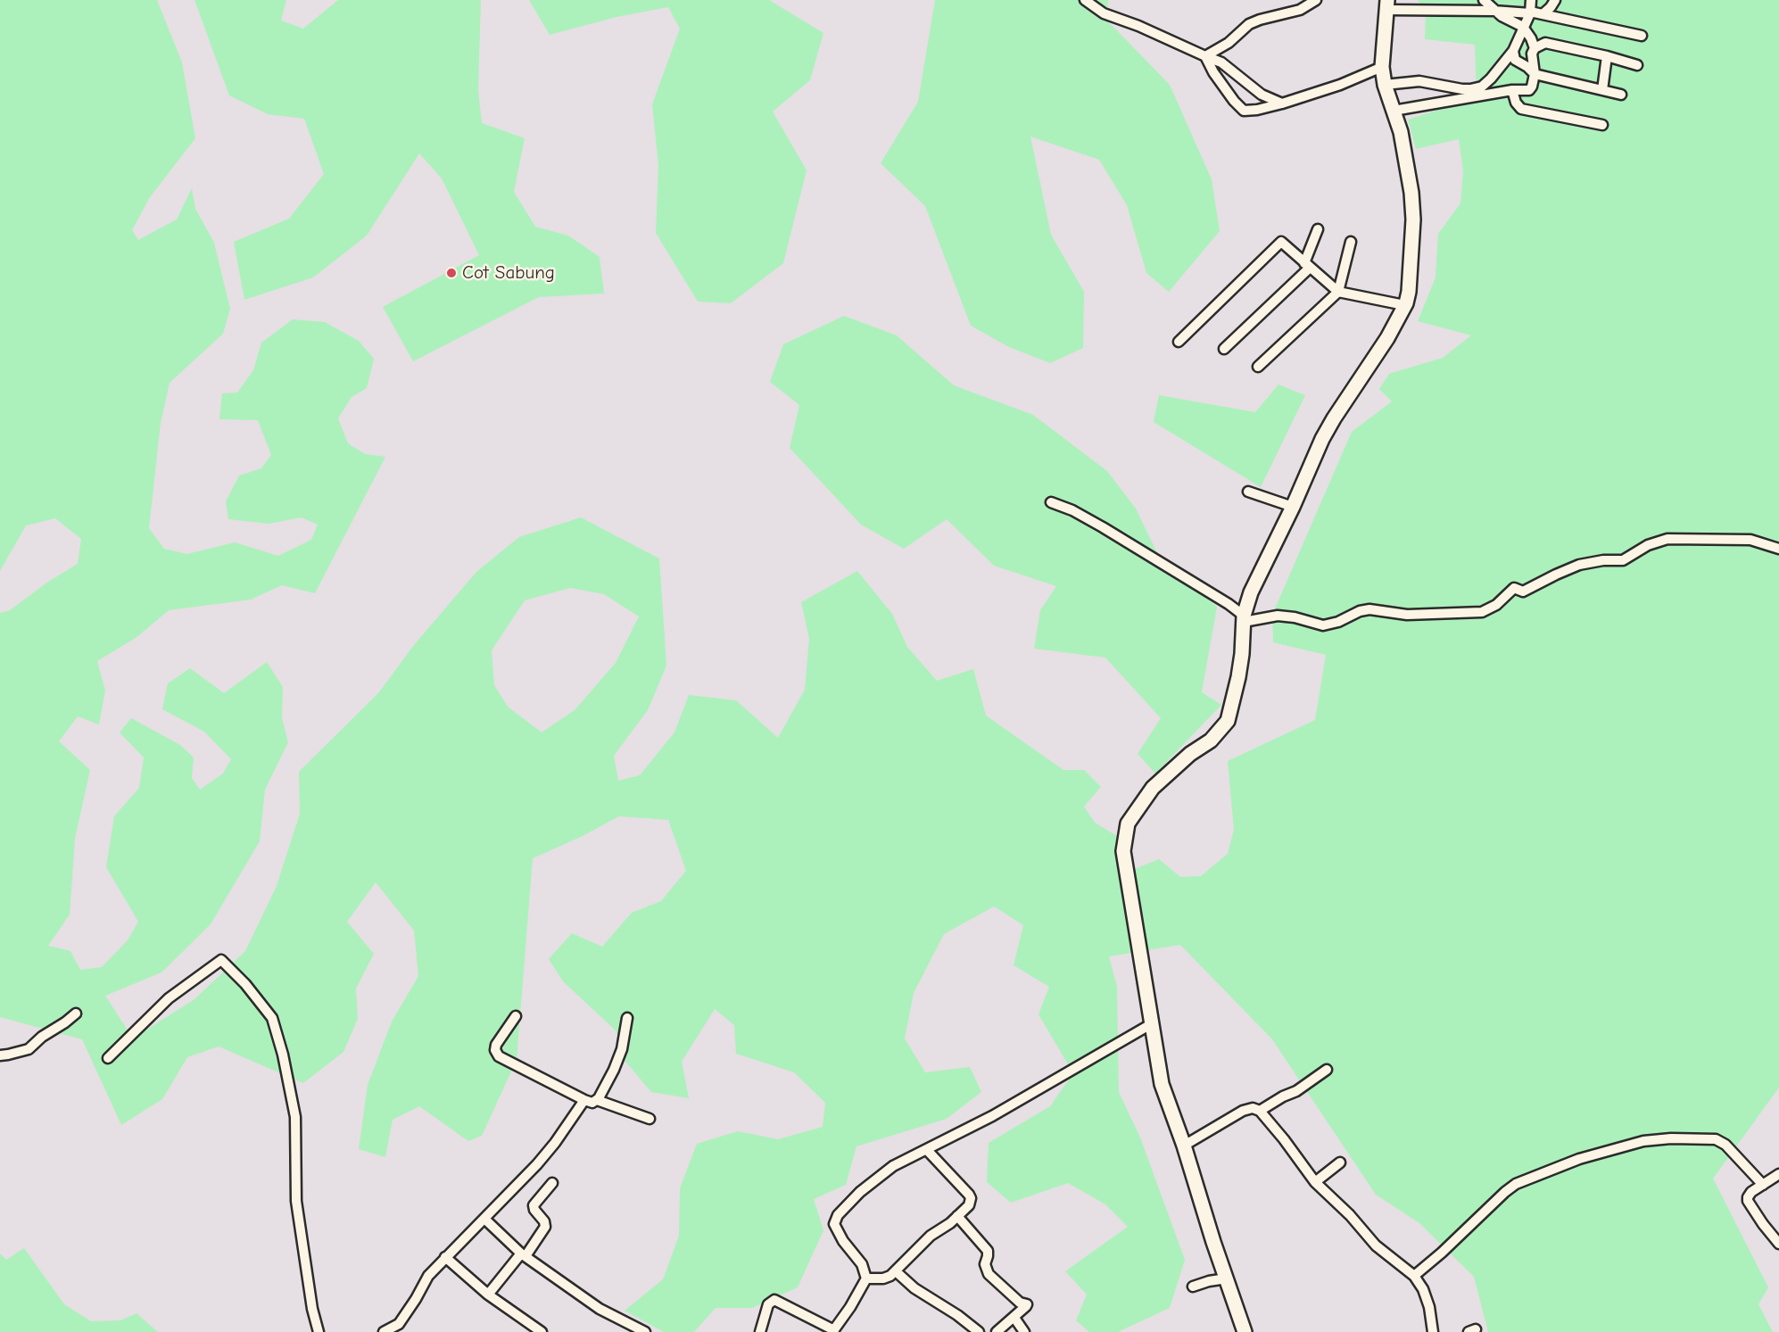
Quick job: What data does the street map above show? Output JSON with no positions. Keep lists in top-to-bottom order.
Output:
{
  "places": ["Cot Sabung"]
}
